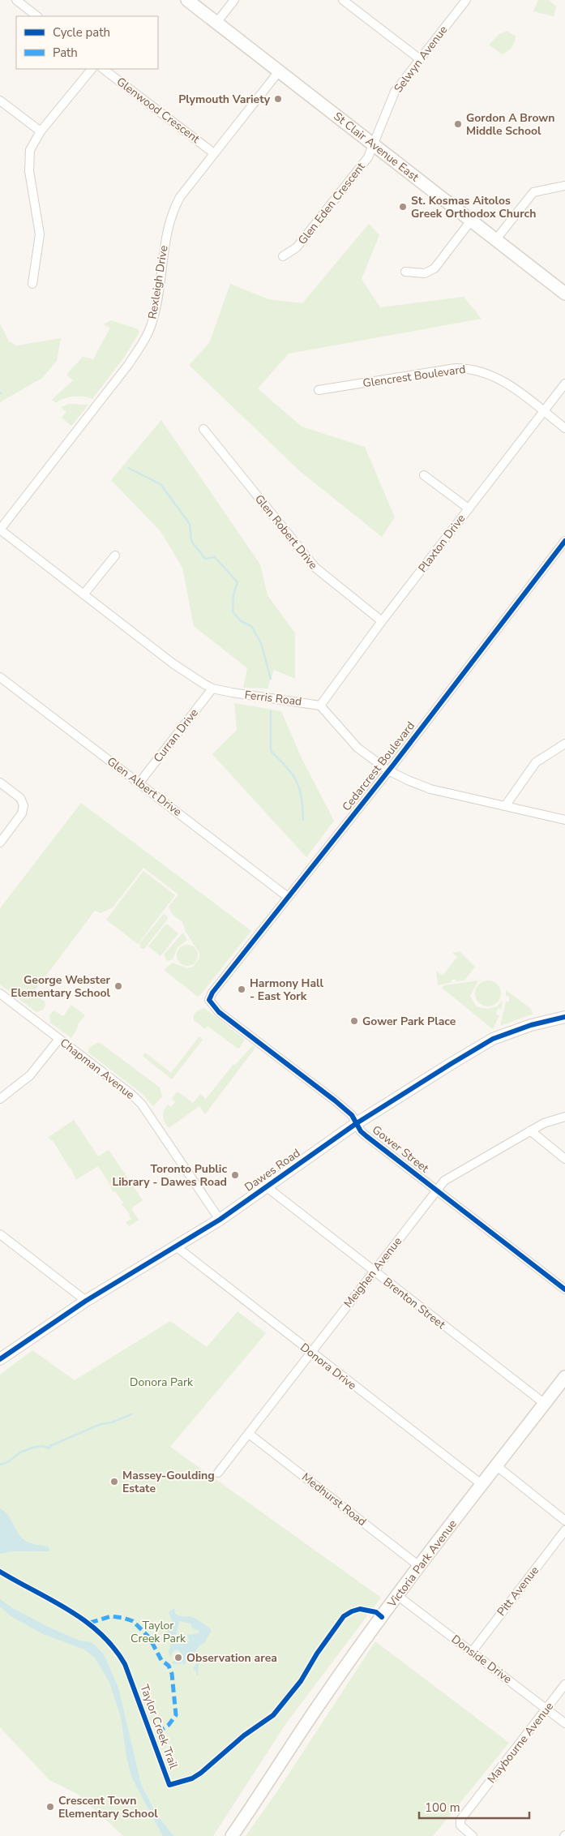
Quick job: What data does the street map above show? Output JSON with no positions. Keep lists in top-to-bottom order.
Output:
{
  "streets": {
    "main road": ["St Clair Avenue East", "Victoria Park Avenue"],
    "street": [
      "Selwyn Avenue",
      "Glenwood Crescent",
      "Glen Eden Crescent",
      "Rexleigh Drive",
      "Glencrest Boulevard",
      "Glen Robert Drive",
      "Plaxton Drive",
      "Ferris Road",
      "Curran Drive",
      "Cedarcrest Boulevard",
      "Glen Albert Drive",
      "Chapman Avenue",
      "Gower Street",
      "Dawes Road",
      "Meighen Avenue",
      "Brenton Street",
      "Donora Drive",
      "Medhurst Road",
      "Pitt Avenue",
      "Donside Drive",
      "Maybourne Avenue"
    ],
    "cycle path": ["Taylor Creek Trail"]
  },
  "crossings": [
    ["Selwyn Avenue", "St Clair Avenue East"],
    ["Selwyn Avenue", "Glen Eden Crescent"],
    ["Glenwood Crescent", "Rexleigh Drive"],
    ["St Clair Avenue East", "Glen Eden Crescent"],
    ["St Clair Avenue East", "Rexleigh Drive"],
    ["Rexleigh Drive", "Ferris Road"],
    ["Glencrest Boulevard", "Plaxton Drive"],
    ["Glen Robert Drive", "Plaxton Drive"],
    ["Plaxton Drive", "Ferris Road"],
    ["Ferris Road", "Curran Drive"],
    ["Curran Drive", "Glen Albert Drive"],
    ["Cedarcrest Boulevard", "Glen Albert Drive"],
    ["Cedarcrest Boulevard", "Gower Street"],
    ["Chapman Avenue", "Dawes Road"],
    ["Gower Street", "Dawes Road"],
    ["Gower Street", "Meighen Avenue"],
    ["Dawes Road", "Brenton Street"],
    ["Dawes Road", "Donora Drive"],
    ["Meighen Avenue", "Brenton Street"],
    ["Meighen Avenue", "Donora Drive"],
    ["Meighen Avenue", "Medhurst Road"],
    ["Brenton Street", "Victoria Park Avenue"],
    ["Donora Drive", "Victoria Park Avenue"],
    ["Medhurst Road", "Victoria Park Avenue"],
    ["Victoria Park Avenue", "Donside Drive"],
    ["Pitt Avenue", "Donside Drive"],
    ["Donside Drive", "Maybourne Avenue"]
  ],
  "parks": ["Donora Park", "Taylor Creek Park"],
  "places": [
    "Plymouth Variety",
    "Gordon A Brown Middle School",
    "St. Kosmas Aitolos Greek Orthodox Church",
    "George Webster Elementary School",
    "Harmony Hall - East York",
    "Gower Park Place",
    "Toronto Public Library - Dawes Road",
    "Massey-Goulding Estate",
    "Observation area",
    "Crescent Town Elementary School"
  ],
  "legend": ["Cycle path", "Path"],
  "scale_bar": "100 m"
}
